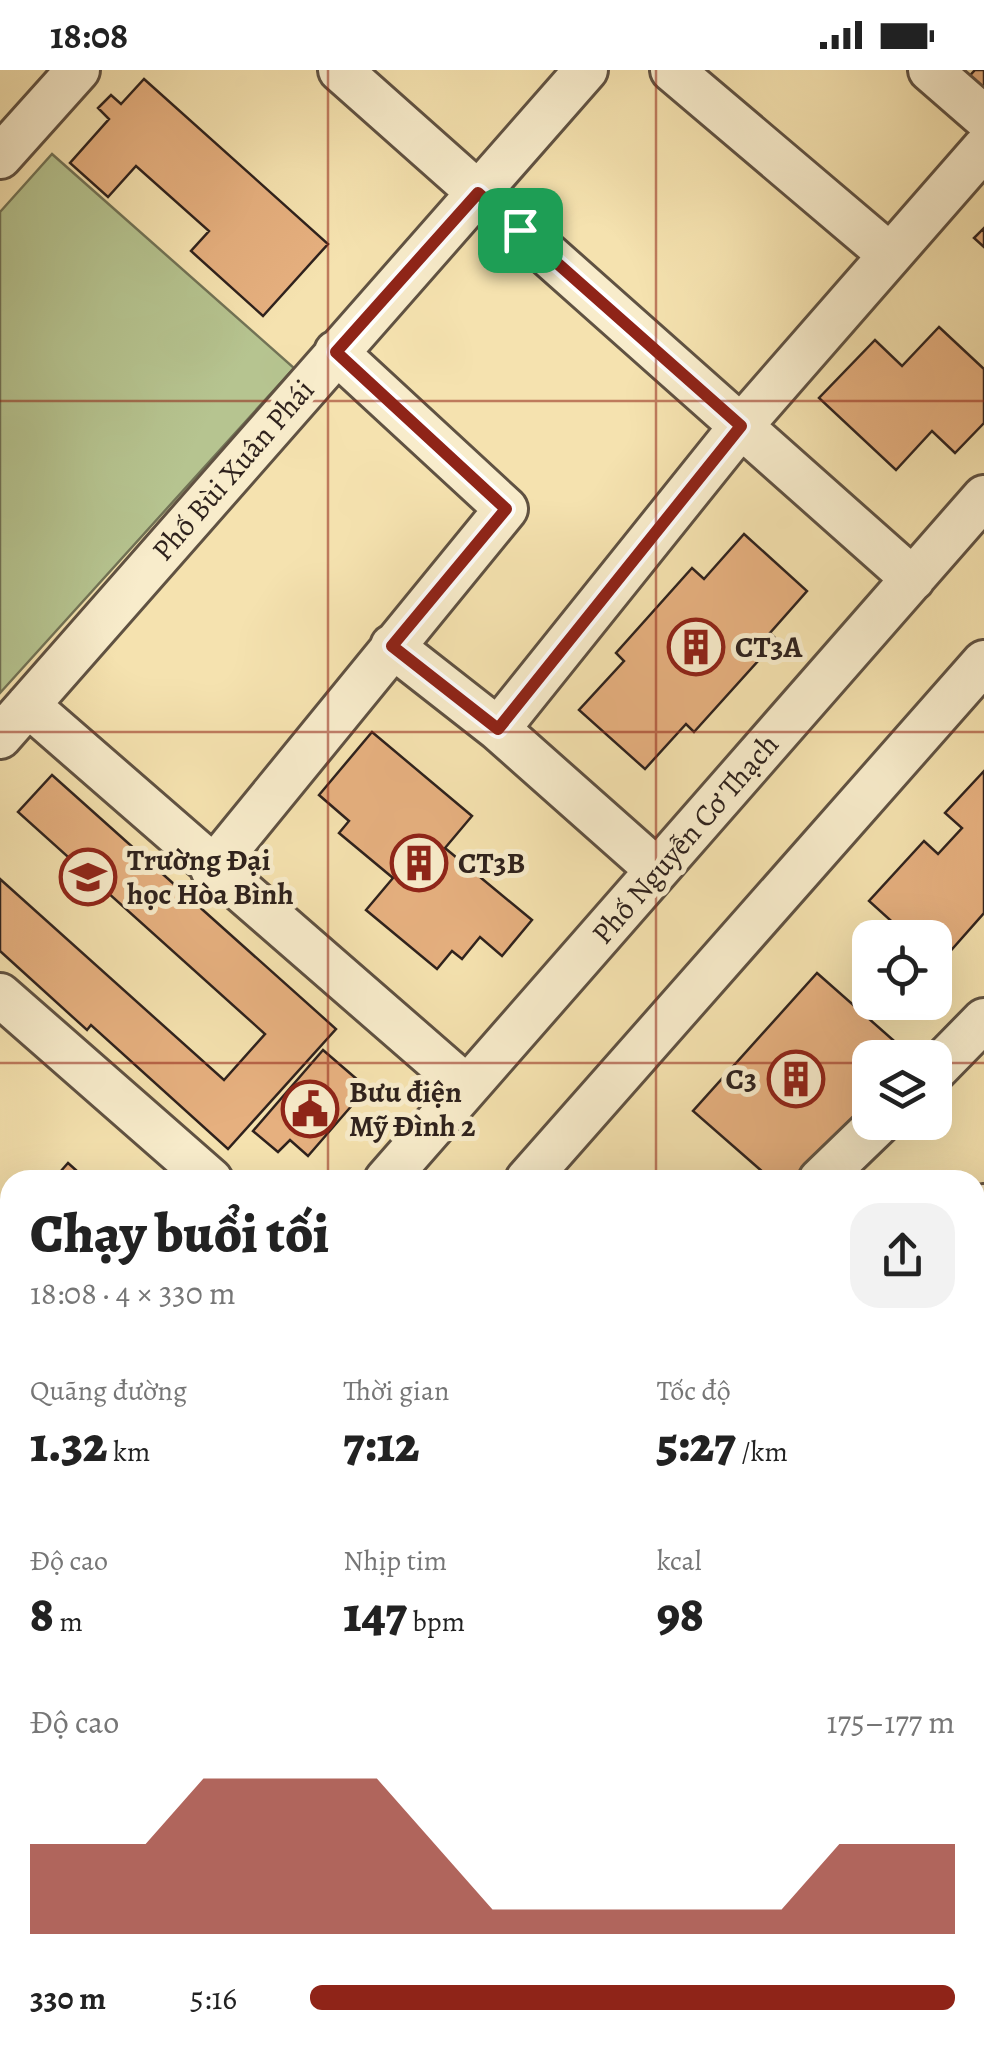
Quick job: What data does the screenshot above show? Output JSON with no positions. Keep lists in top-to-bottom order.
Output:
{
  "streets": {
    "street": ["Phố Bùi Xuân Phái", "Phố Nguyễn Cơ Thạch"]
  },
  "places": {
    "building": ["CT3A", "CT3B", "C3"],
    "school or university": ["Trường Đại học Hòa Bình"],
    "public building": ["Bưu điện Mỹ Đình 2"]
  },
  "page": {
    "status": "18:08",
    "heading": ["Chạy buổi tối", "18:08 · 4 × 330 m"],
    "stats": [
      ["Quãng đường", "1.32 km"],
      ["Thời gian", "7:12"],
      ["Tốc độ", "5:27 /km"],
      ["Độ cao", "8 m"],
      ["Nhịp tim", "147 bpm"],
      ["kcal", "98"]
    ],
    "chart": ["Độ cao", "175–177 m"],
    "list": [
      {
        "name": "330 m",
        "note": "5:16"
      }
    ]
  }
}
